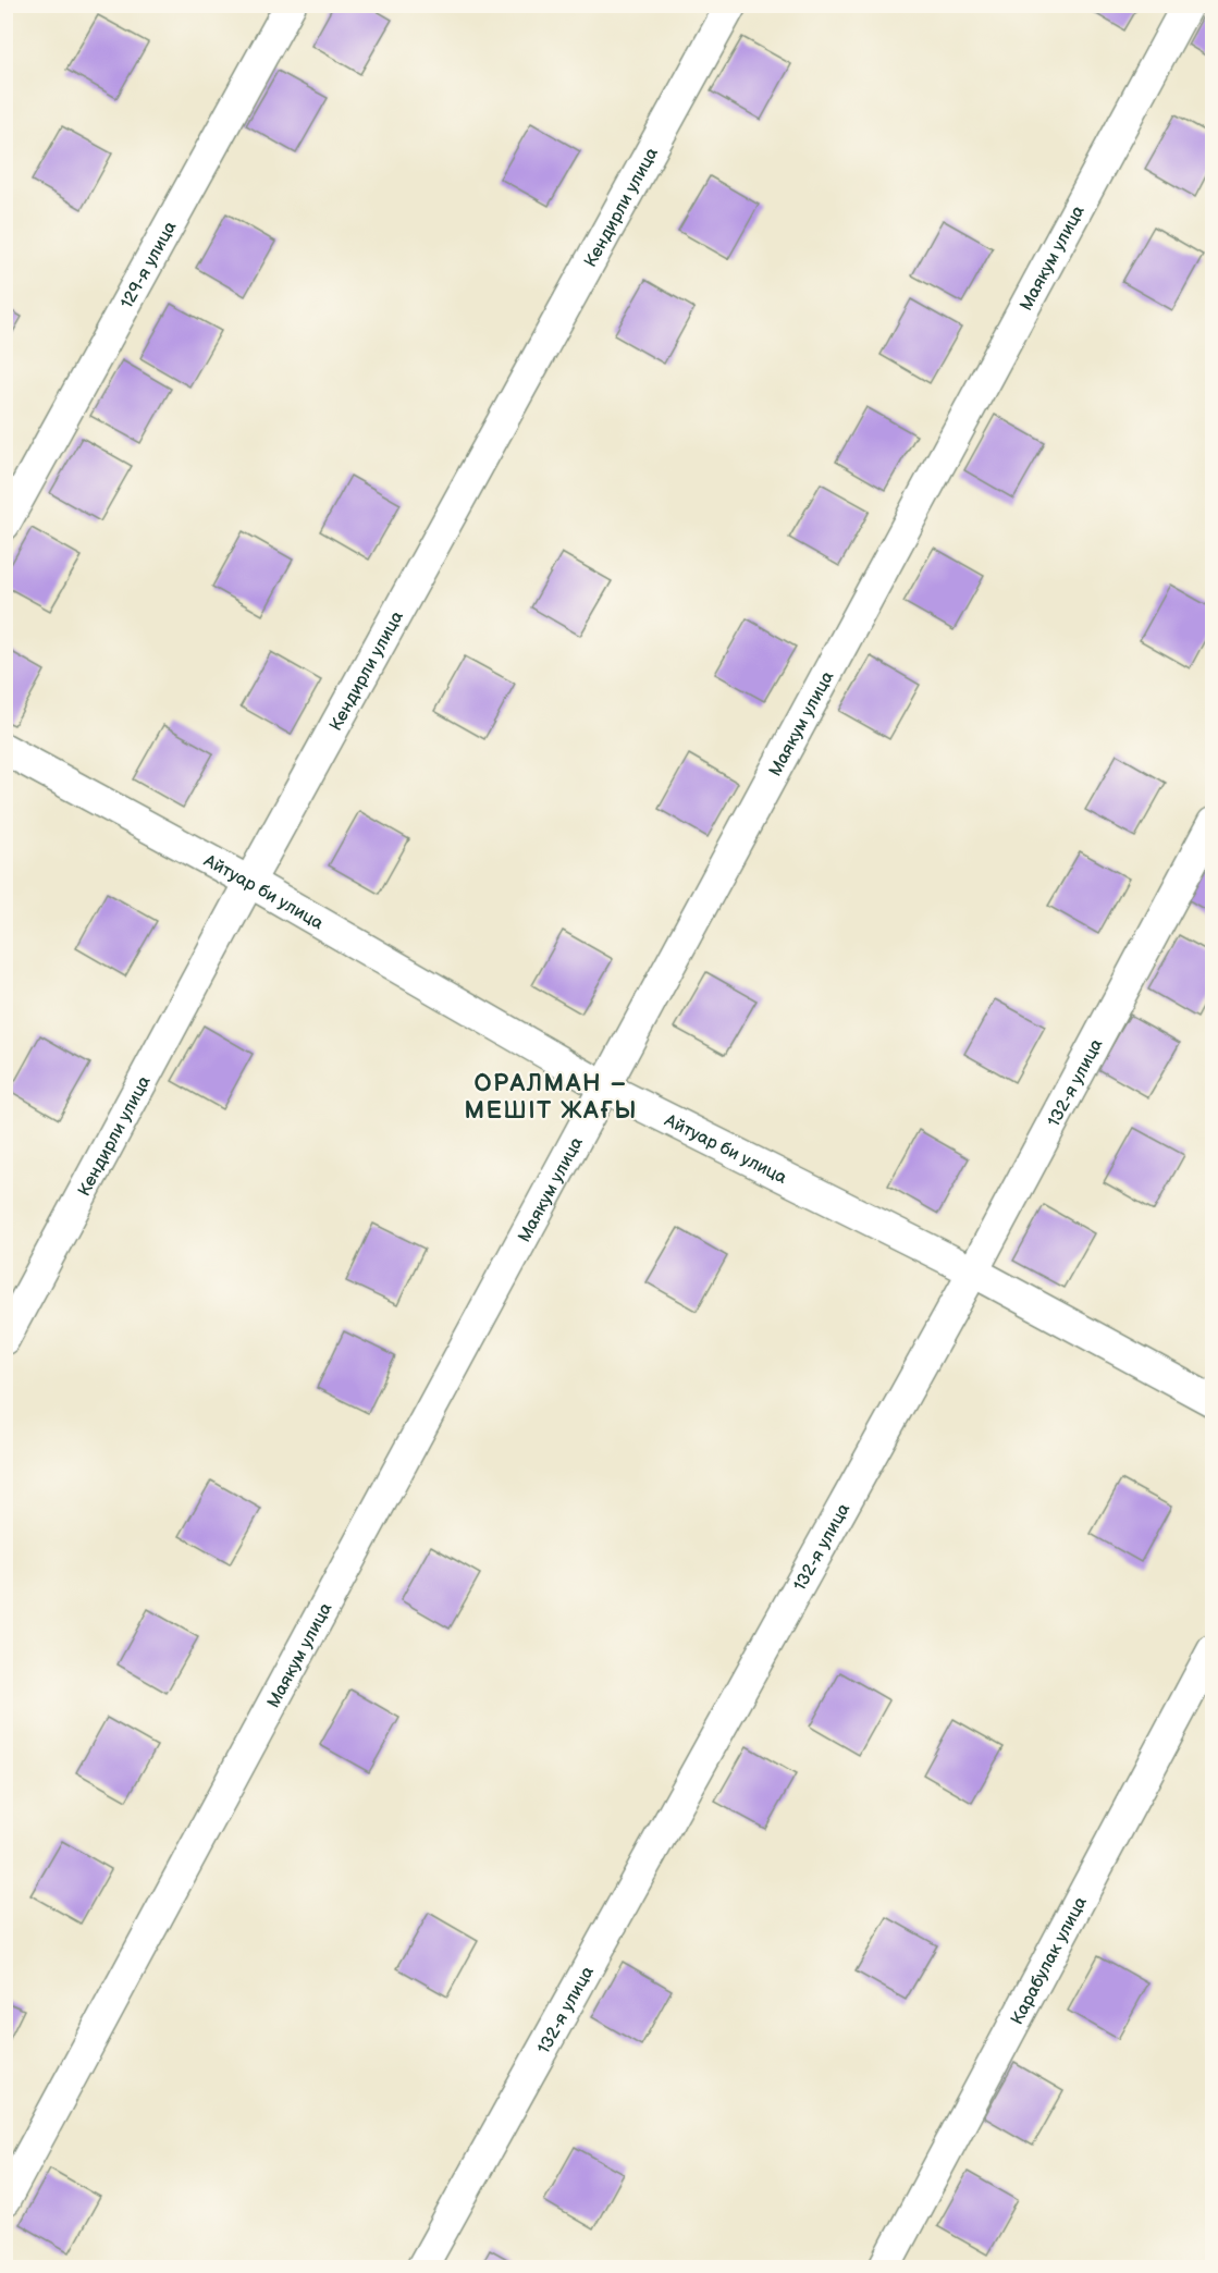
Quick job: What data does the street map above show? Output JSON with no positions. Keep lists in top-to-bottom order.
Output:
{
  "streets": {
    "street": [
      "Кендирли улица",
      "Маякум улица",
      "129-я улица",
      "Айтуар би улица",
      "132-я улица",
      "Карабулак улица"
    ]
  },
  "crossings": [
    ["Кендирли улица", "Айтуар би улица"],
    ["Маякум улица", "Айтуар би улица"],
    ["Айтуар би улица", "132-я улица"]
  ],
  "districts": ["ОРАЛМАН – МЕШІТ ЖАҒЫ"]
}
